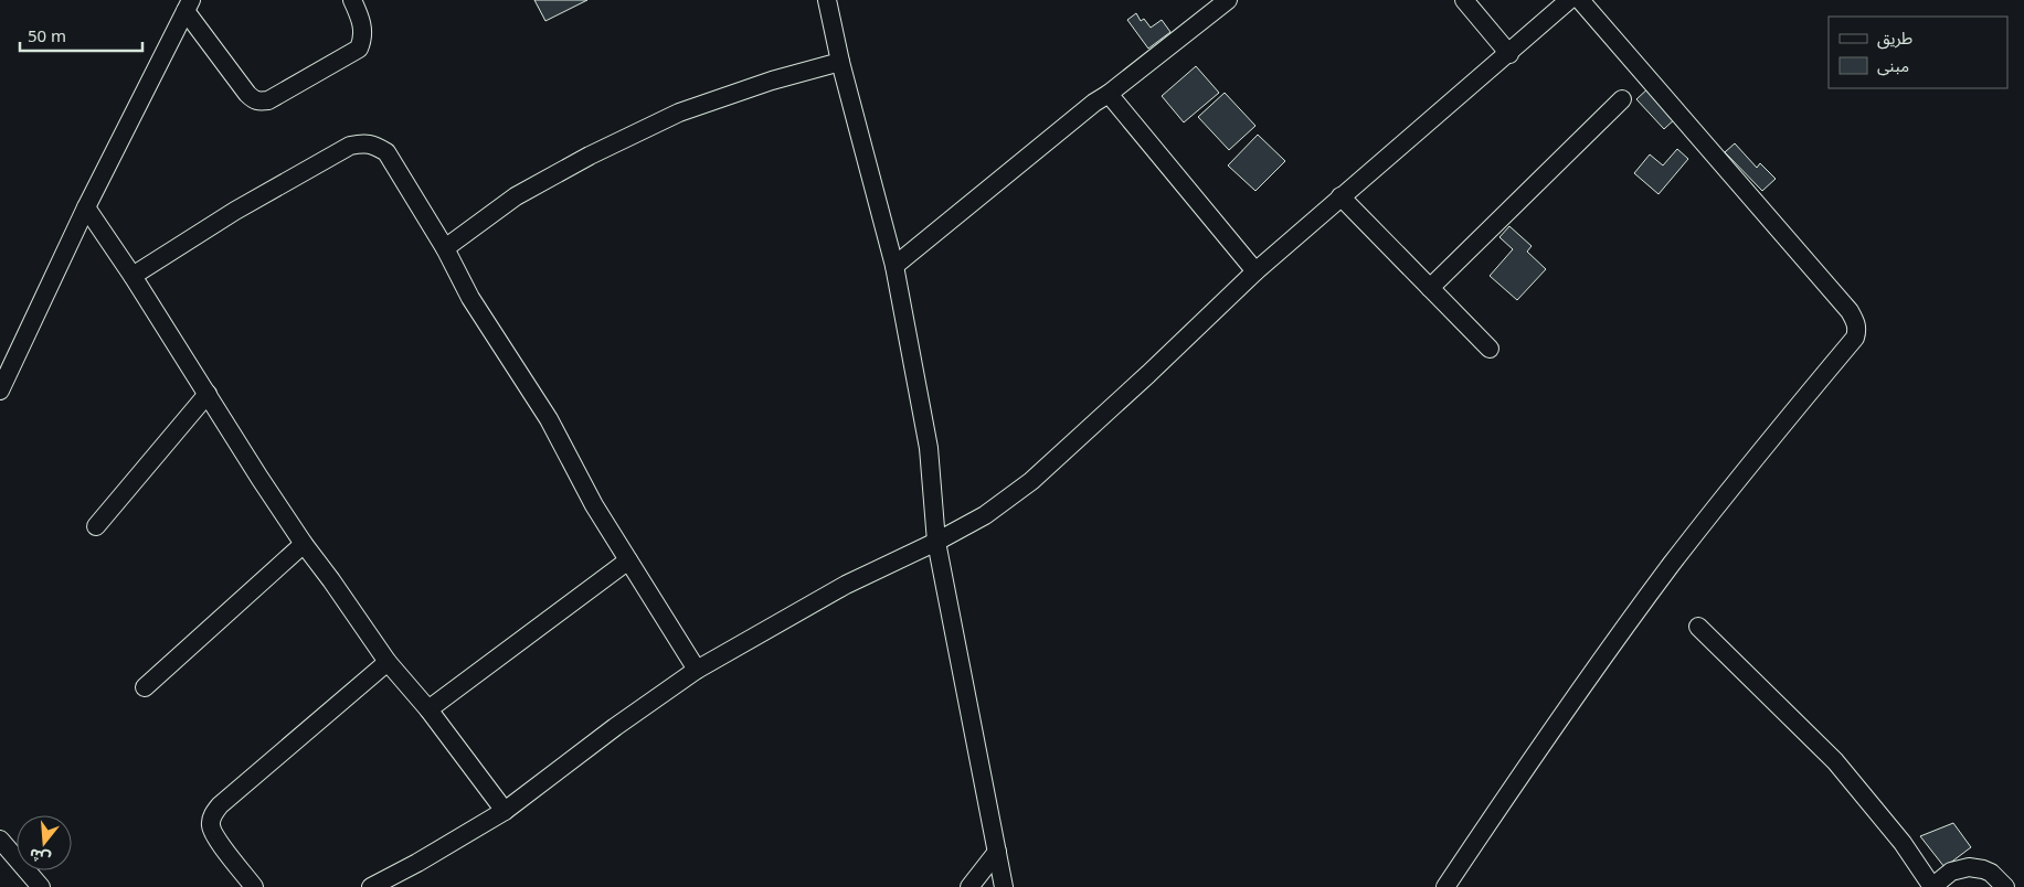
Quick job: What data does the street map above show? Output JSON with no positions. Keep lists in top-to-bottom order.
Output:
{
  "legend": ["طريق", "مبنى"],
  "scale_bar": "50 m",
  "north": "bottom"
}
